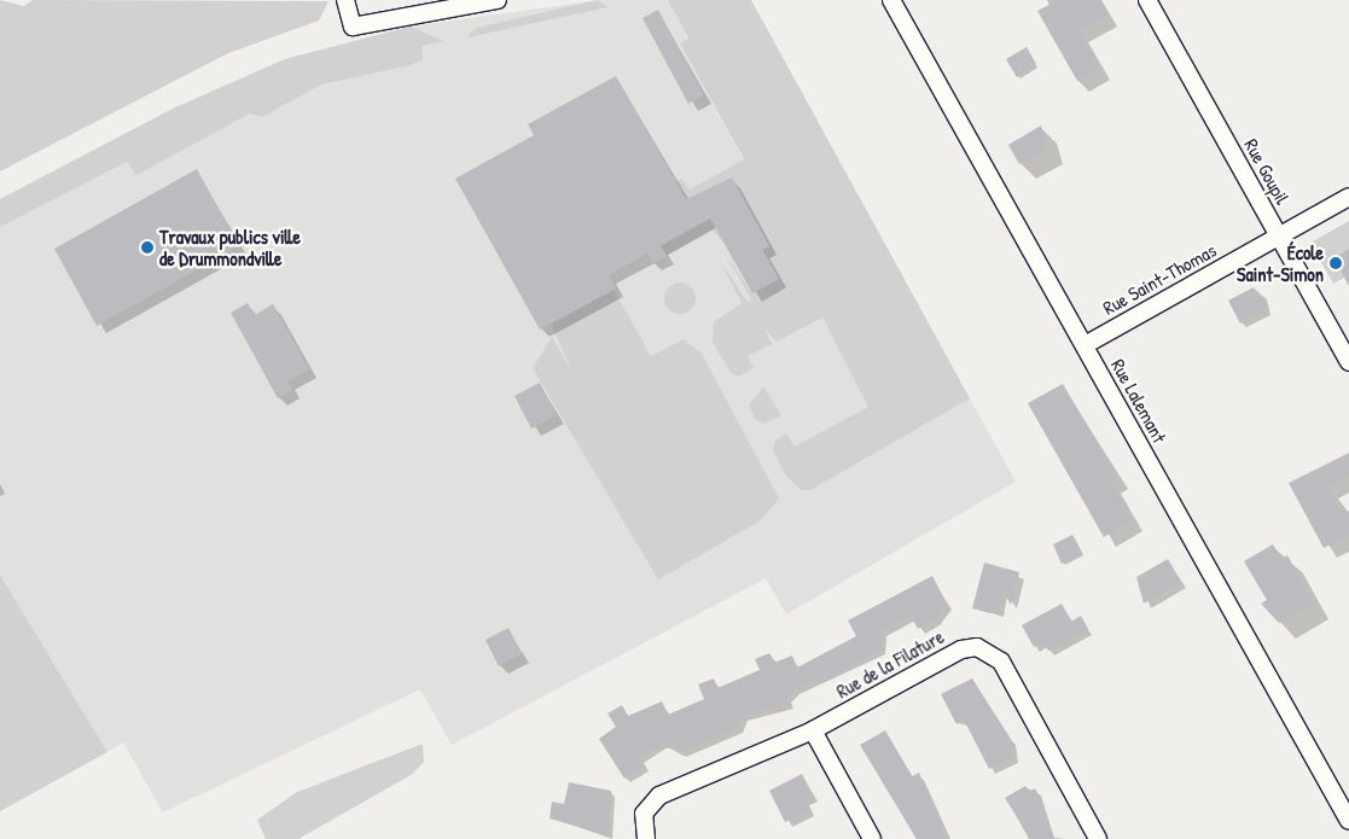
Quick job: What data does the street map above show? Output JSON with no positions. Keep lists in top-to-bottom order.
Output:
{
  "streets": {
    "street": [
      "Rue Goupil",
      "Rue Saint-Thomas",
      "Rue Lalemant",
      "Rue de la Filature"
    ]
  },
  "crossings": [
    ["Rue Goupil", "Rue Saint-Thomas"],
    ["Rue Saint-Thomas", "Rue Lalemant"]
  ],
  "places": ["Travaux publics ville de Drummondville", "École Saint-Simon"]
}
